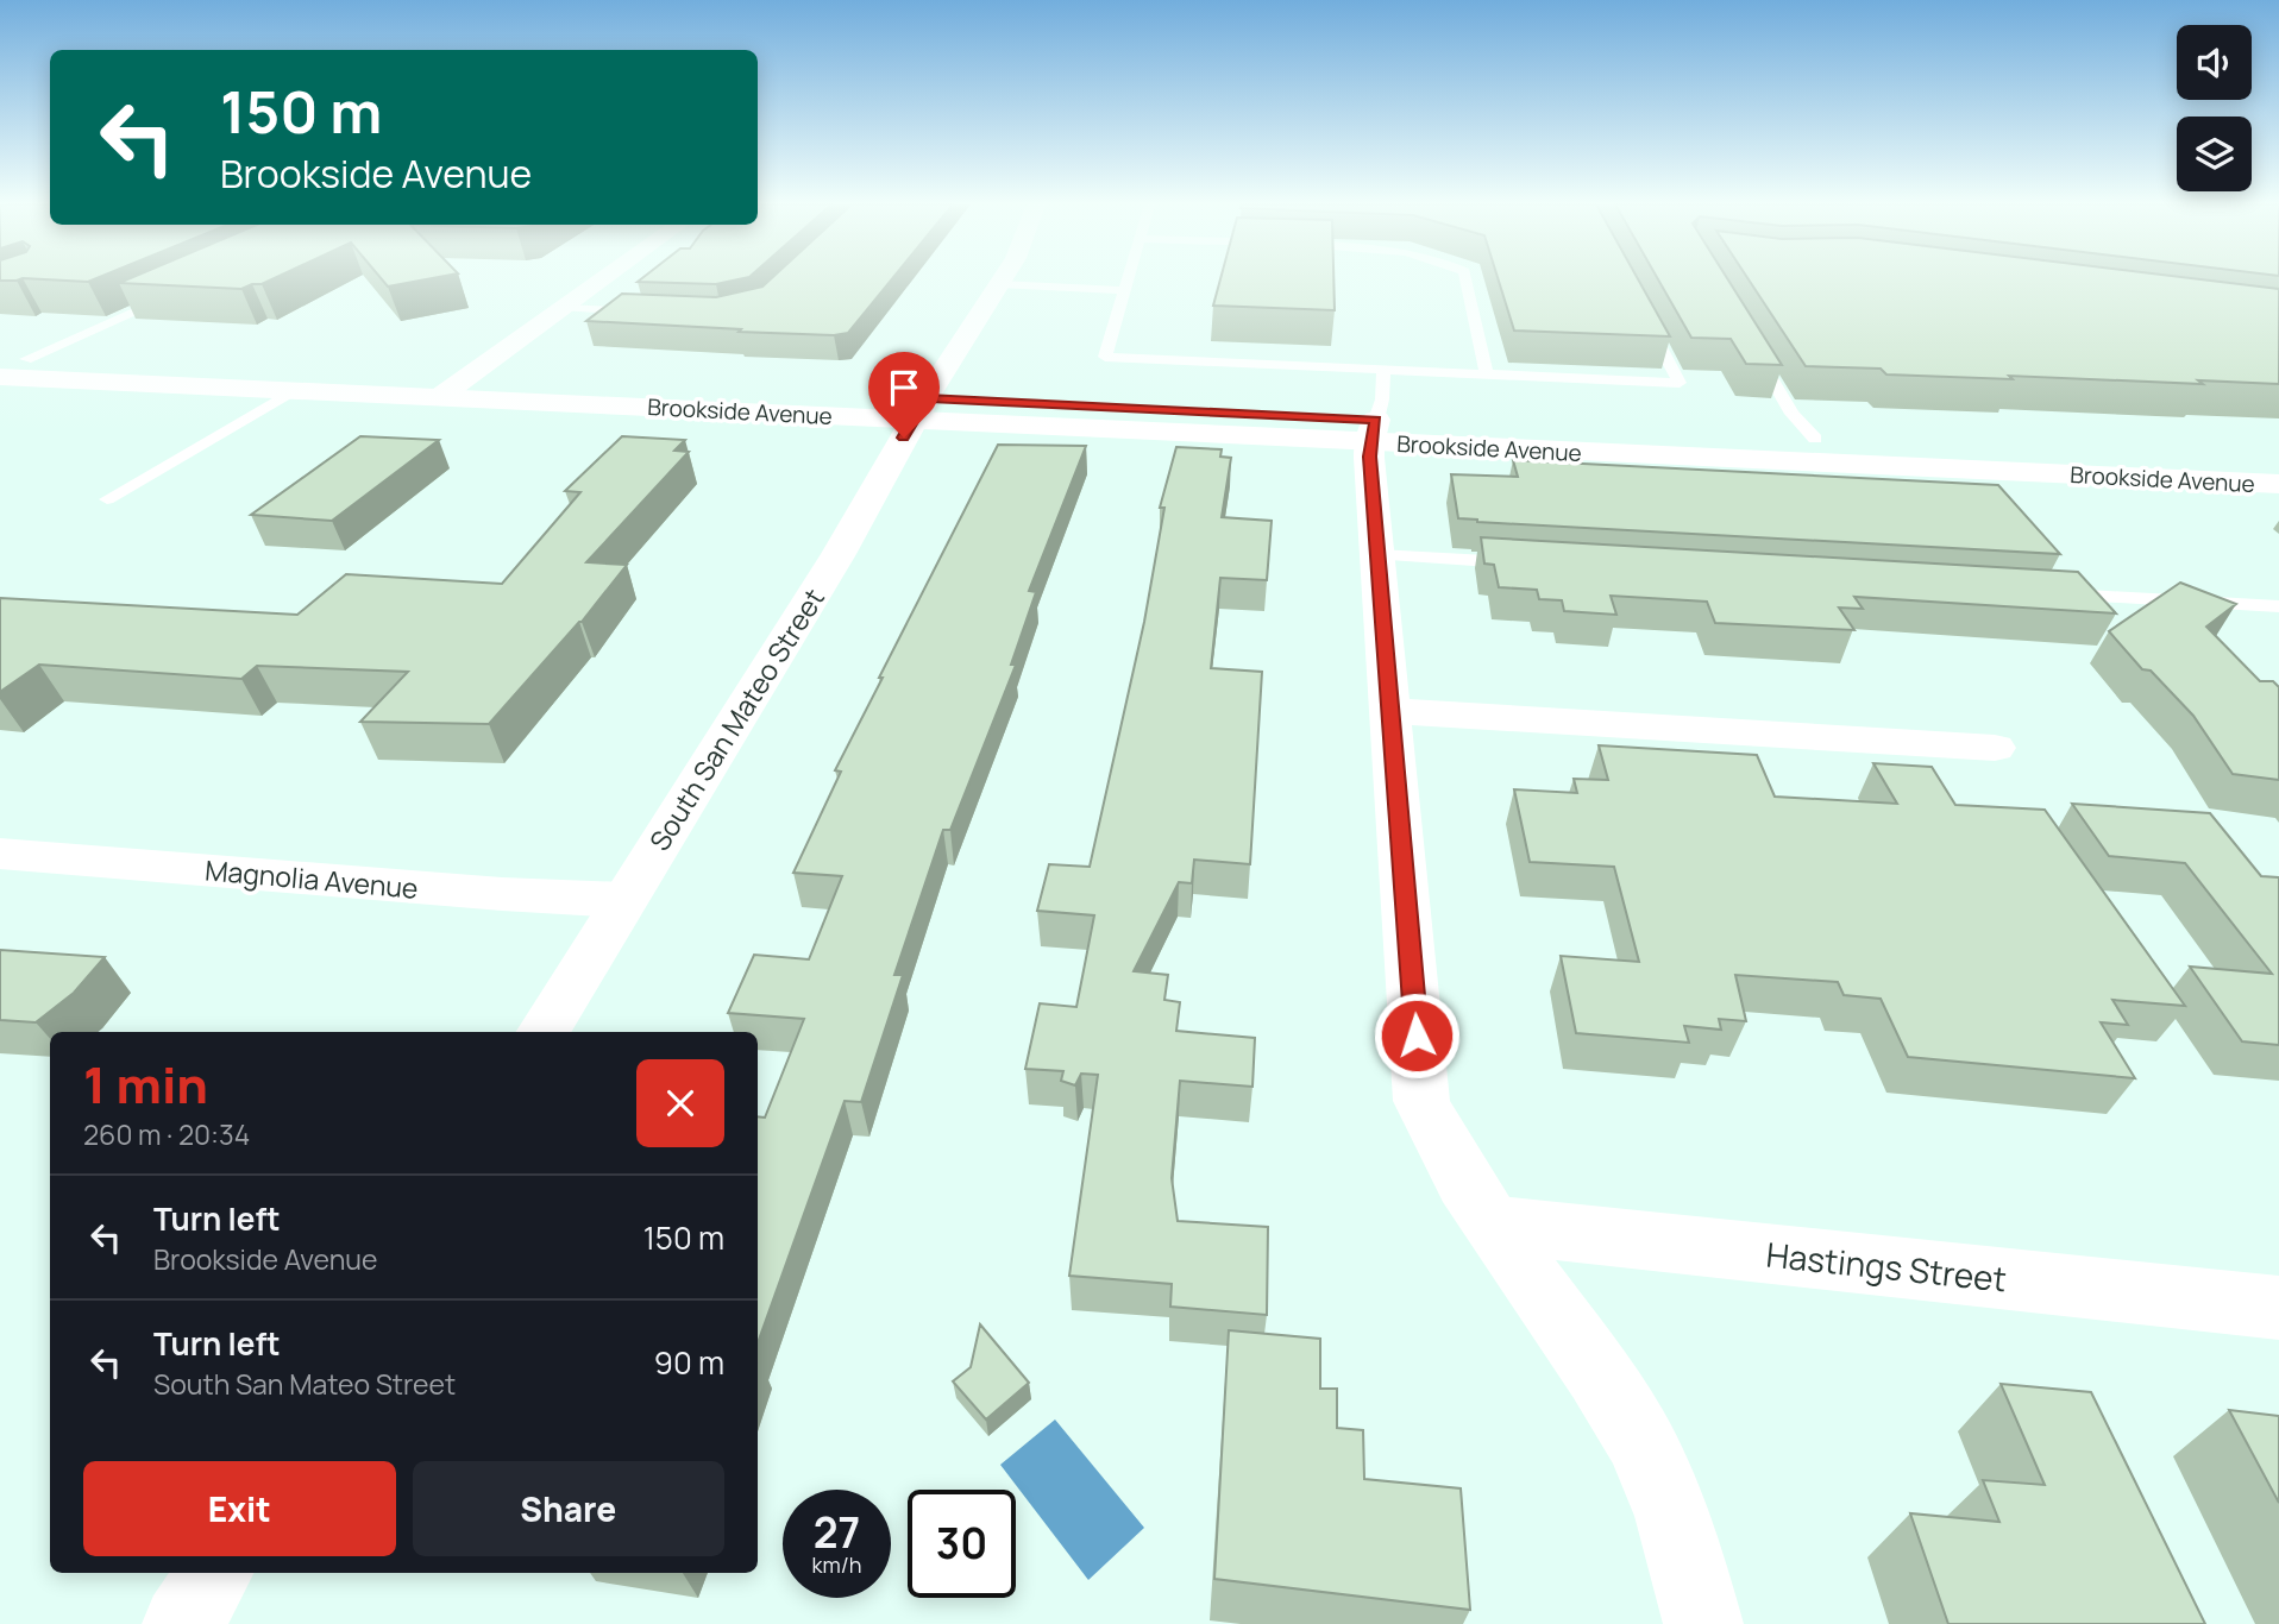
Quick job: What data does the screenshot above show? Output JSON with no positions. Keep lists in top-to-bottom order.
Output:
{
  "streets": {
    "main road": [
      "Brookside Avenue",
      "South San Mateo Street",
      "Magnolia Avenue",
      "Hastings Street"
    ]
  },
  "crossings": [
    ["Brookside Avenue", "South San Mateo Street"],
    ["South San Mateo Street", "Magnolia Avenue"]
  ],
  "page": {
    "turn": ["150 m", "Brookside Avenue"],
    "heading": ["1 min", "260 m · 20:34"],
    "list": [
      {
        "name": "Turn left",
        "note": "Brookside Avenue",
        "value": "150 m"
      },
      {
        "name": "Turn left",
        "note": "South San Mateo Street",
        "value": "90 m"
      }
    ],
    "buttons": ["Exit", "Share"],
    "speed": "27 km/h",
    "limit": "30"
  }
}
